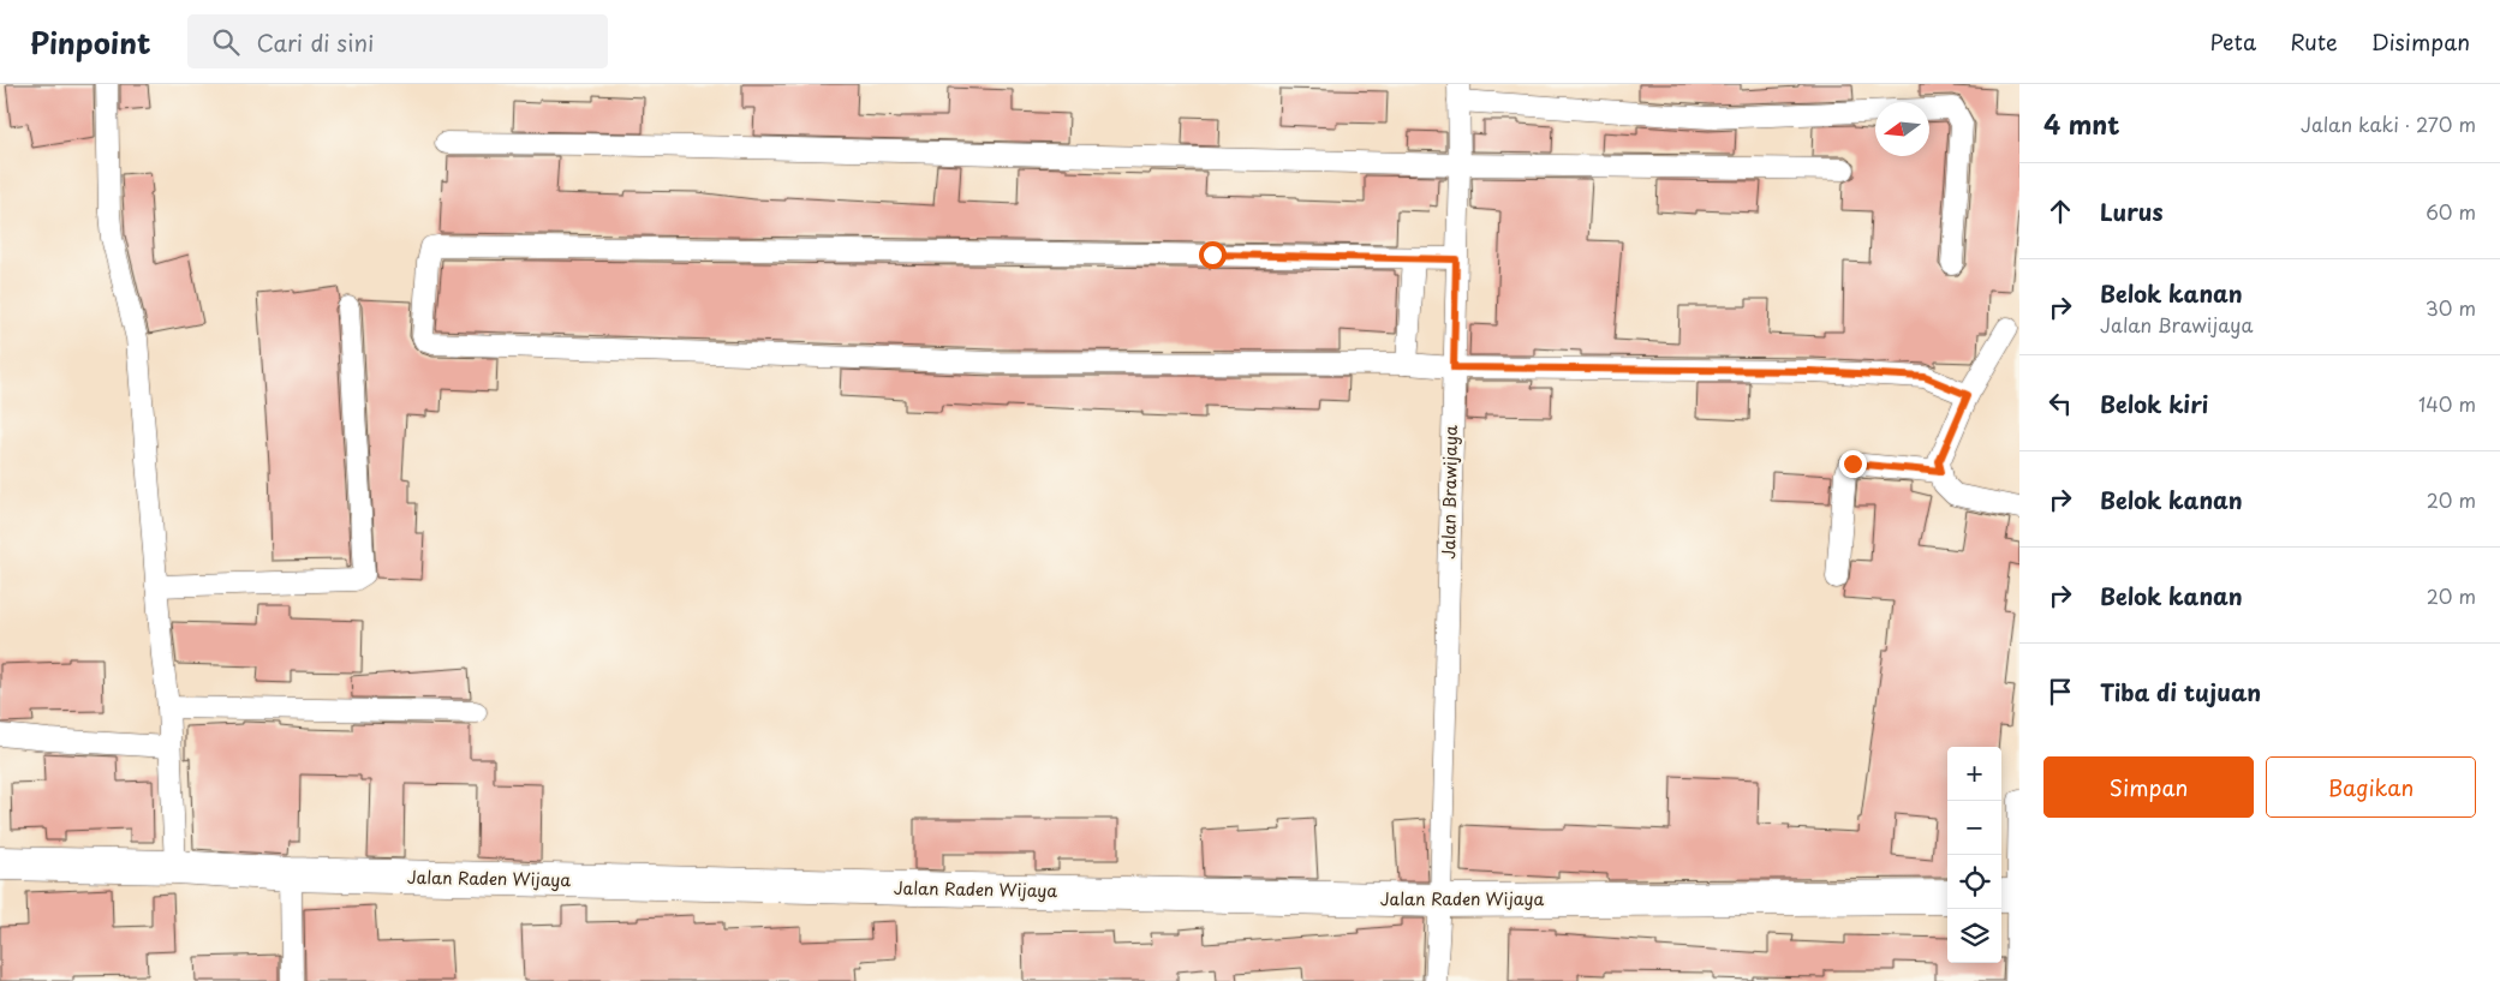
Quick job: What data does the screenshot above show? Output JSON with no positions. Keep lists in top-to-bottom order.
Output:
{
  "streets": {
    "highway": ["Jalan Raden Wijaya"],
    "street": ["Jalan Brawijaya"]
  },
  "crossings": [
    ["Jalan Brawijaya", "Jalan Raden Wijaya"]
  ],
  "north": "left",
  "page": {
    "header": "Pinpoint",
    "search": "Cari di sini",
    "nav": ["Peta", "Rute", "Disimpan"],
    "heading": ["4 mnt", "Jalan kaki · 270 m"],
    "list": [
      ["Lurus", "60 m"],
      ["Belok kanan", "Jalan Brawijaya", "30 m"],
      ["Belok kiri", "140 m"],
      ["Belok kanan", "20 m"],
      ["Belok kanan", "20 m"],
      "Tiba di tujuan"
    ],
    "buttons": ["Simpan", "Bagikan"],
    "map_buttons": ["+", "−"]
  }
}
